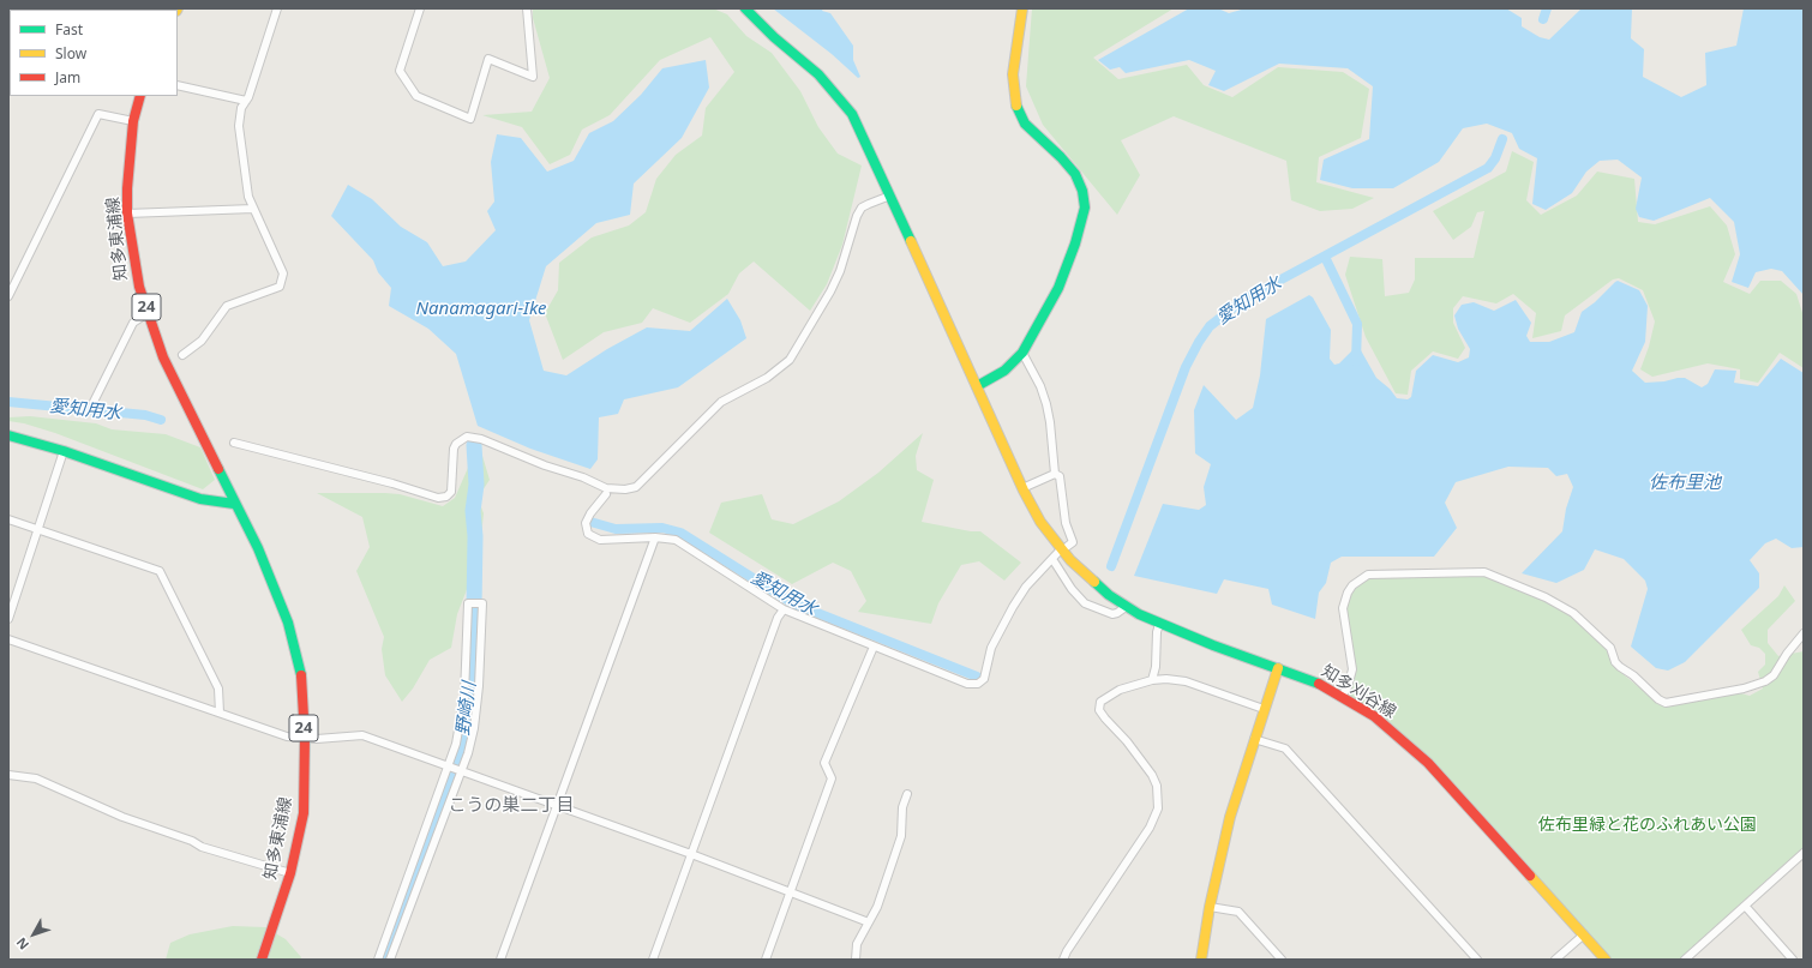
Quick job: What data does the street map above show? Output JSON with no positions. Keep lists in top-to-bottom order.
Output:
{
  "streets": {
    "street": ["知多東浦線", "24", "知多刈谷線"]
  },
  "districts": ["こうの巣二丁目"],
  "water": [
    "愛知用水",
    "Nanamagari-Ike",
    "佐布里池",
    "野崎川"
  ],
  "parks": ["佐布里緑と花のふれあい公園"],
  "legend": ["Fast", "Slow", "Jam"],
  "north": "bottom left"
}
